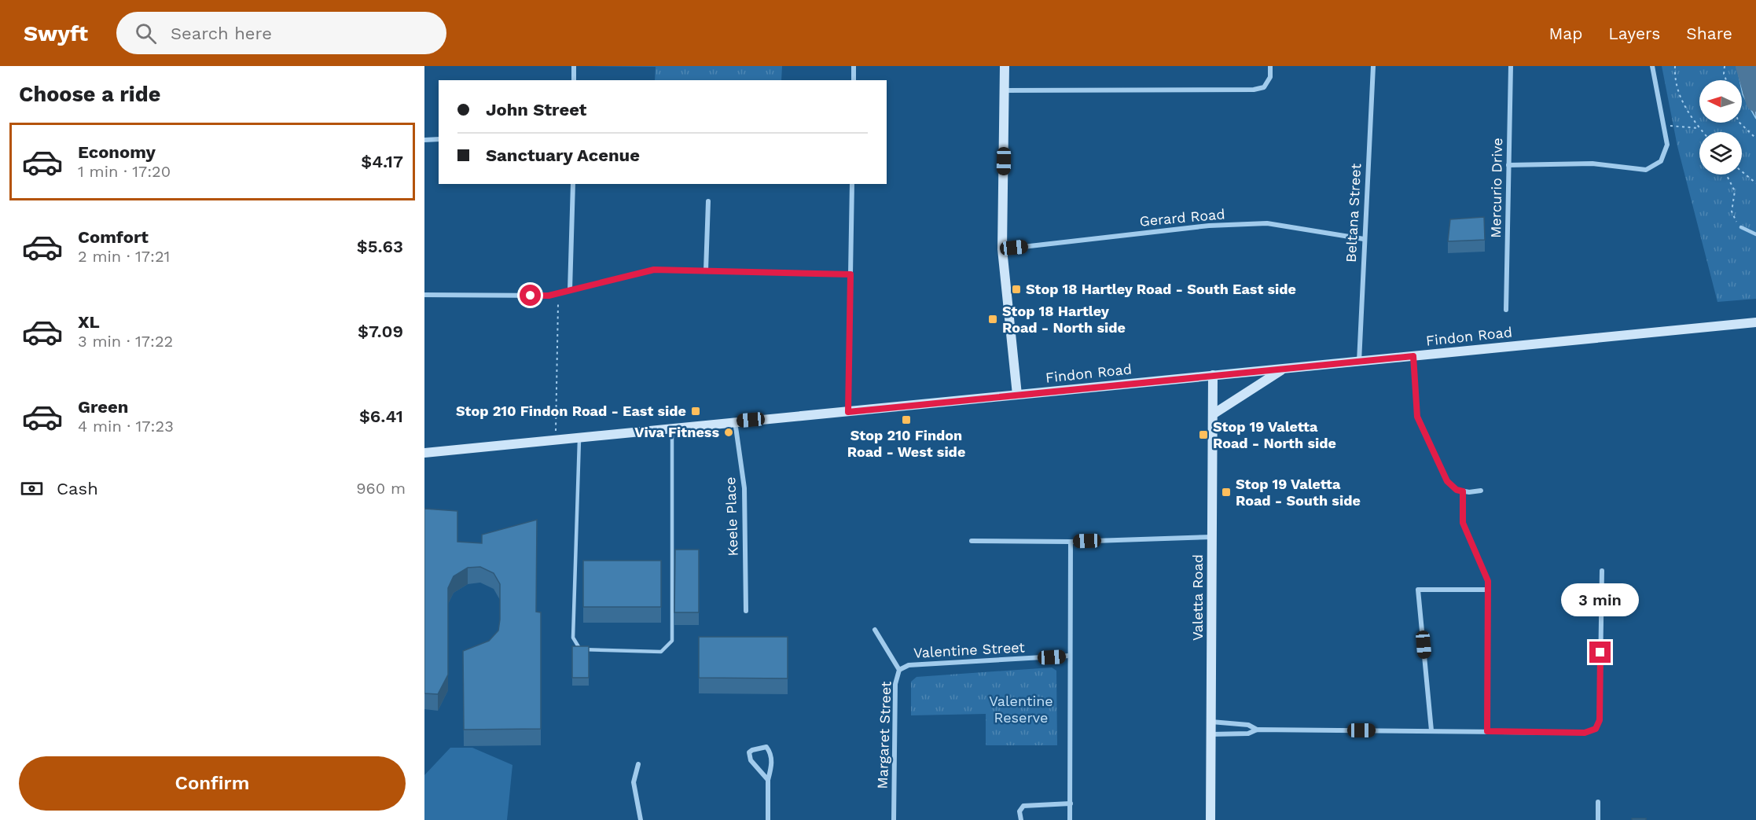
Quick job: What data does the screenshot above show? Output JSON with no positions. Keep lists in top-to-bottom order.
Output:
{
  "streets": {
    "main road": ["Findon Road", "Valetta Road"],
    "street": [
      "Mercurio Drive",
      "Beltana Street",
      "Gerard Road",
      "Keele Place",
      "Valentine Street",
      "Margaret Street"
    ]
  },
  "crossings": [
    ["Beltana Street", "Gerard Road"],
    ["Beltana Street", "Findon Road"],
    ["Findon Road", "Keele Place"],
    ["Findon Road", "Valetta Road"],
    ["Valentine Street", "Margaret Street"]
  ],
  "parks": ["Valentine Reserve"],
  "places": {
    "transit": [
      "Stop 18 Hartley Road - South East side",
      "Stop 18 Hartley Road - North side",
      "Stop 210 Findon Road - East side",
      "Stop 210 Findon Road - West side",
      "Stop 19 Valetta Road - North side",
      "Stop 19 Valetta Road - South side"
    ],
    "other": ["Viva Fitness"]
  },
  "north": "left",
  "page": {
    "header": "Swyft",
    "search": "Search here",
    "nav": ["Map", "Layers", "Share"],
    "heading": "Choose a ride",
    "banner": ["John Street", "Sanctuary Acenue"],
    "list": [
      {
        "name": "Economy",
        "note": "1 min · 17:20",
        "value": "$4.17"
      },
      {
        "name": "Comfort",
        "note": "2 min · 17:21",
        "value": "$5.63"
      },
      {
        "name": "XL",
        "note": "3 min · 17:22",
        "value": "$7.09"
      },
      {
        "name": "Green",
        "note": "4 min · 17:23",
        "value": "$6.41"
      }
    ],
    "pay": ["Cash", "960 m"],
    "bubble": "3 min",
    "buttons": "Confirm"
  }
}
